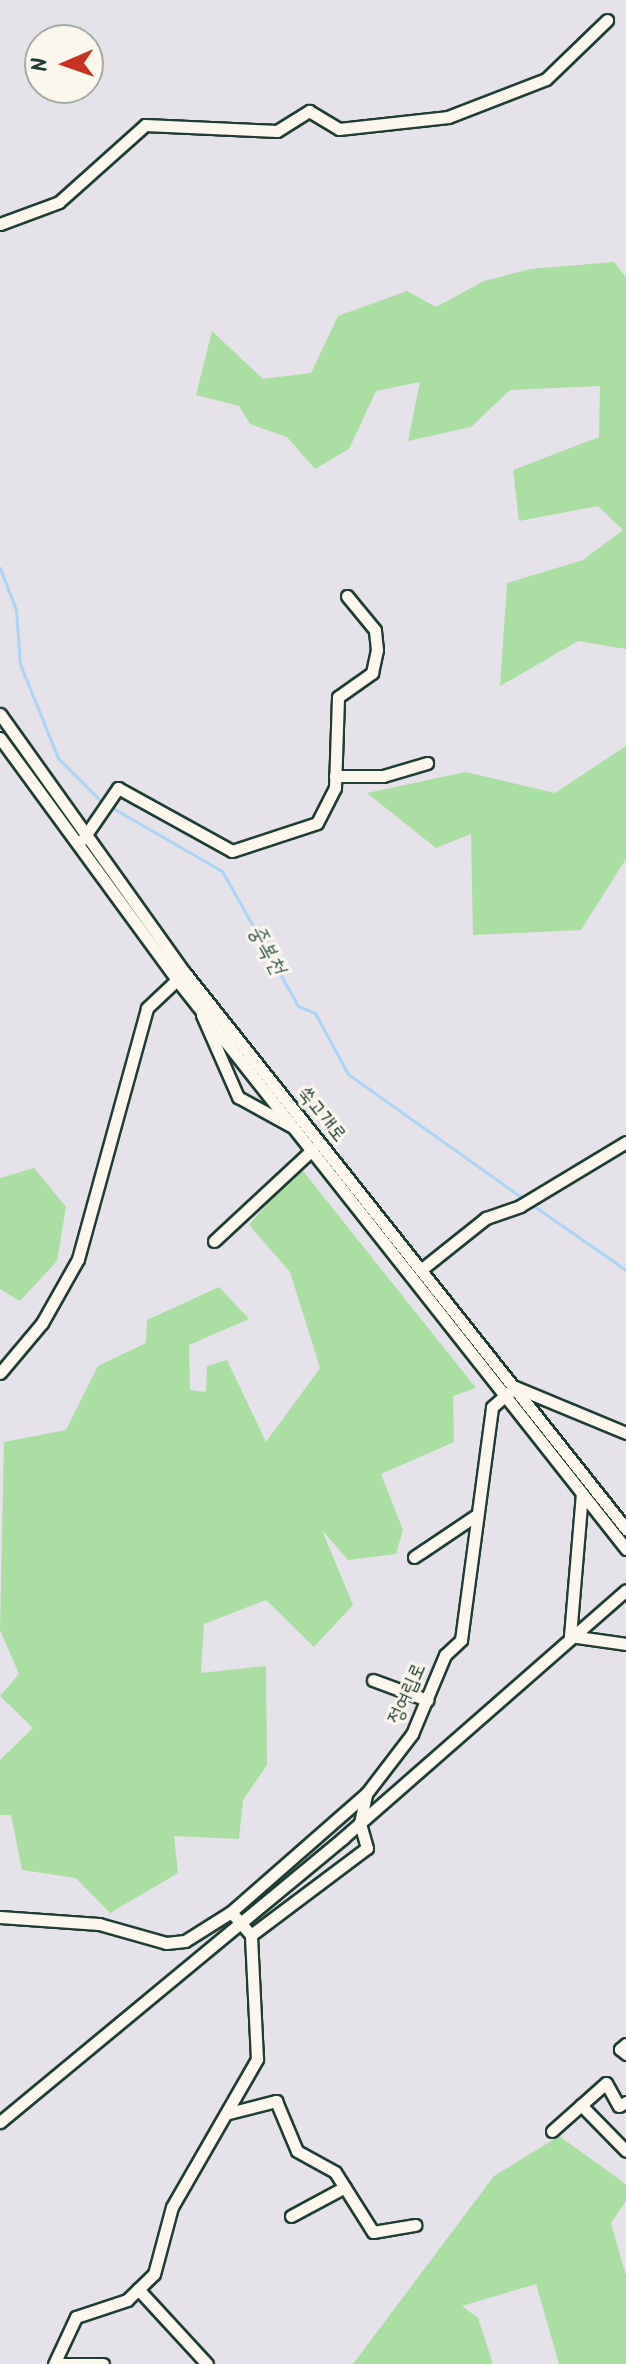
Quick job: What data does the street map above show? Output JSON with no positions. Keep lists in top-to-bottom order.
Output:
{
  "streets": {
    "street": ["쑥고개로", "정여립로"]
  },
  "crossings": [
    ["쑥고개로", "정여립로"]
  ],
  "water": ["중복천"],
  "north": "left"
}
